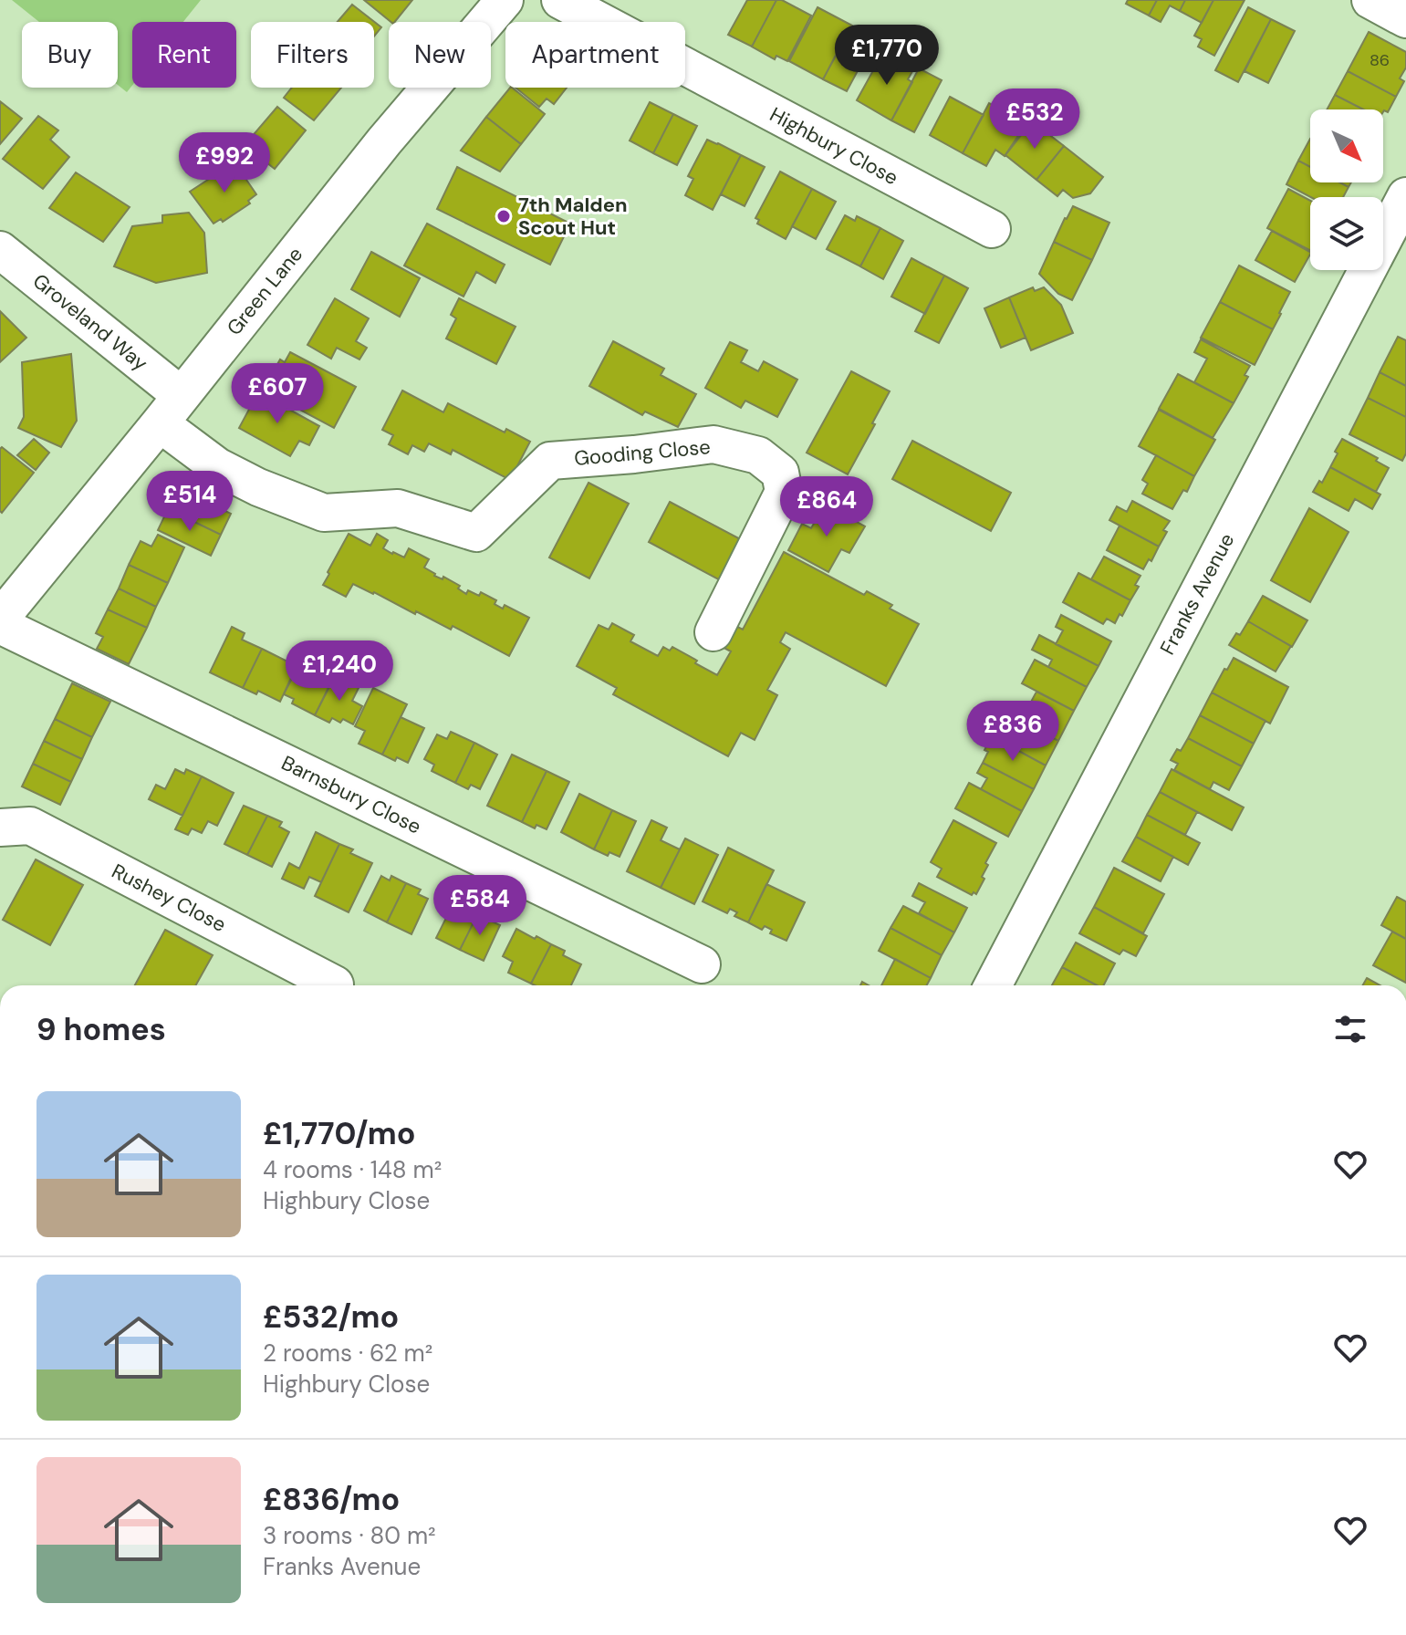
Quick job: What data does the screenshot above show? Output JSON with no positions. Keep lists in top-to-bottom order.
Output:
{
  "streets": {
    "street": [
      "Highbury Close",
      "Green Lane",
      "Groveland Way",
      "Gooding Close",
      "Franks Avenue",
      "Barnsbury Close",
      "Rushey Close"
    ]
  },
  "crossings": [
    ["Green Lane", "Groveland Way"],
    ["Green Lane", "Gooding Close"],
    ["Groveland Way", "Gooding Close"]
  ],
  "places": ["7th Malden Scout Hut"],
  "house_numbers": ["86"],
  "north": "bottom right",
  "page": {
    "chip": [
      "Buy",
      "Rent",
      "Filters",
      "New",
      "Apartment"
    ],
    "price": [
      "£1,770",
      "£532",
      "£992",
      "£607",
      "£514",
      "£864",
      "£1,240",
      "£836",
      "£584"
    ],
    "heading": "9 homes",
    "list": [
      {
        "name": "£1,770/mo",
        "note": "4 rooms · 148 m² · Highbury Close"
      },
      {
        "name": "£532/mo",
        "note": "2 rooms · 62 m² · Highbury Close"
      },
      {
        "name": "£836/mo",
        "note": "3 rooms · 80 m² · Franks Avenue"
      }
    ]
  }
}
